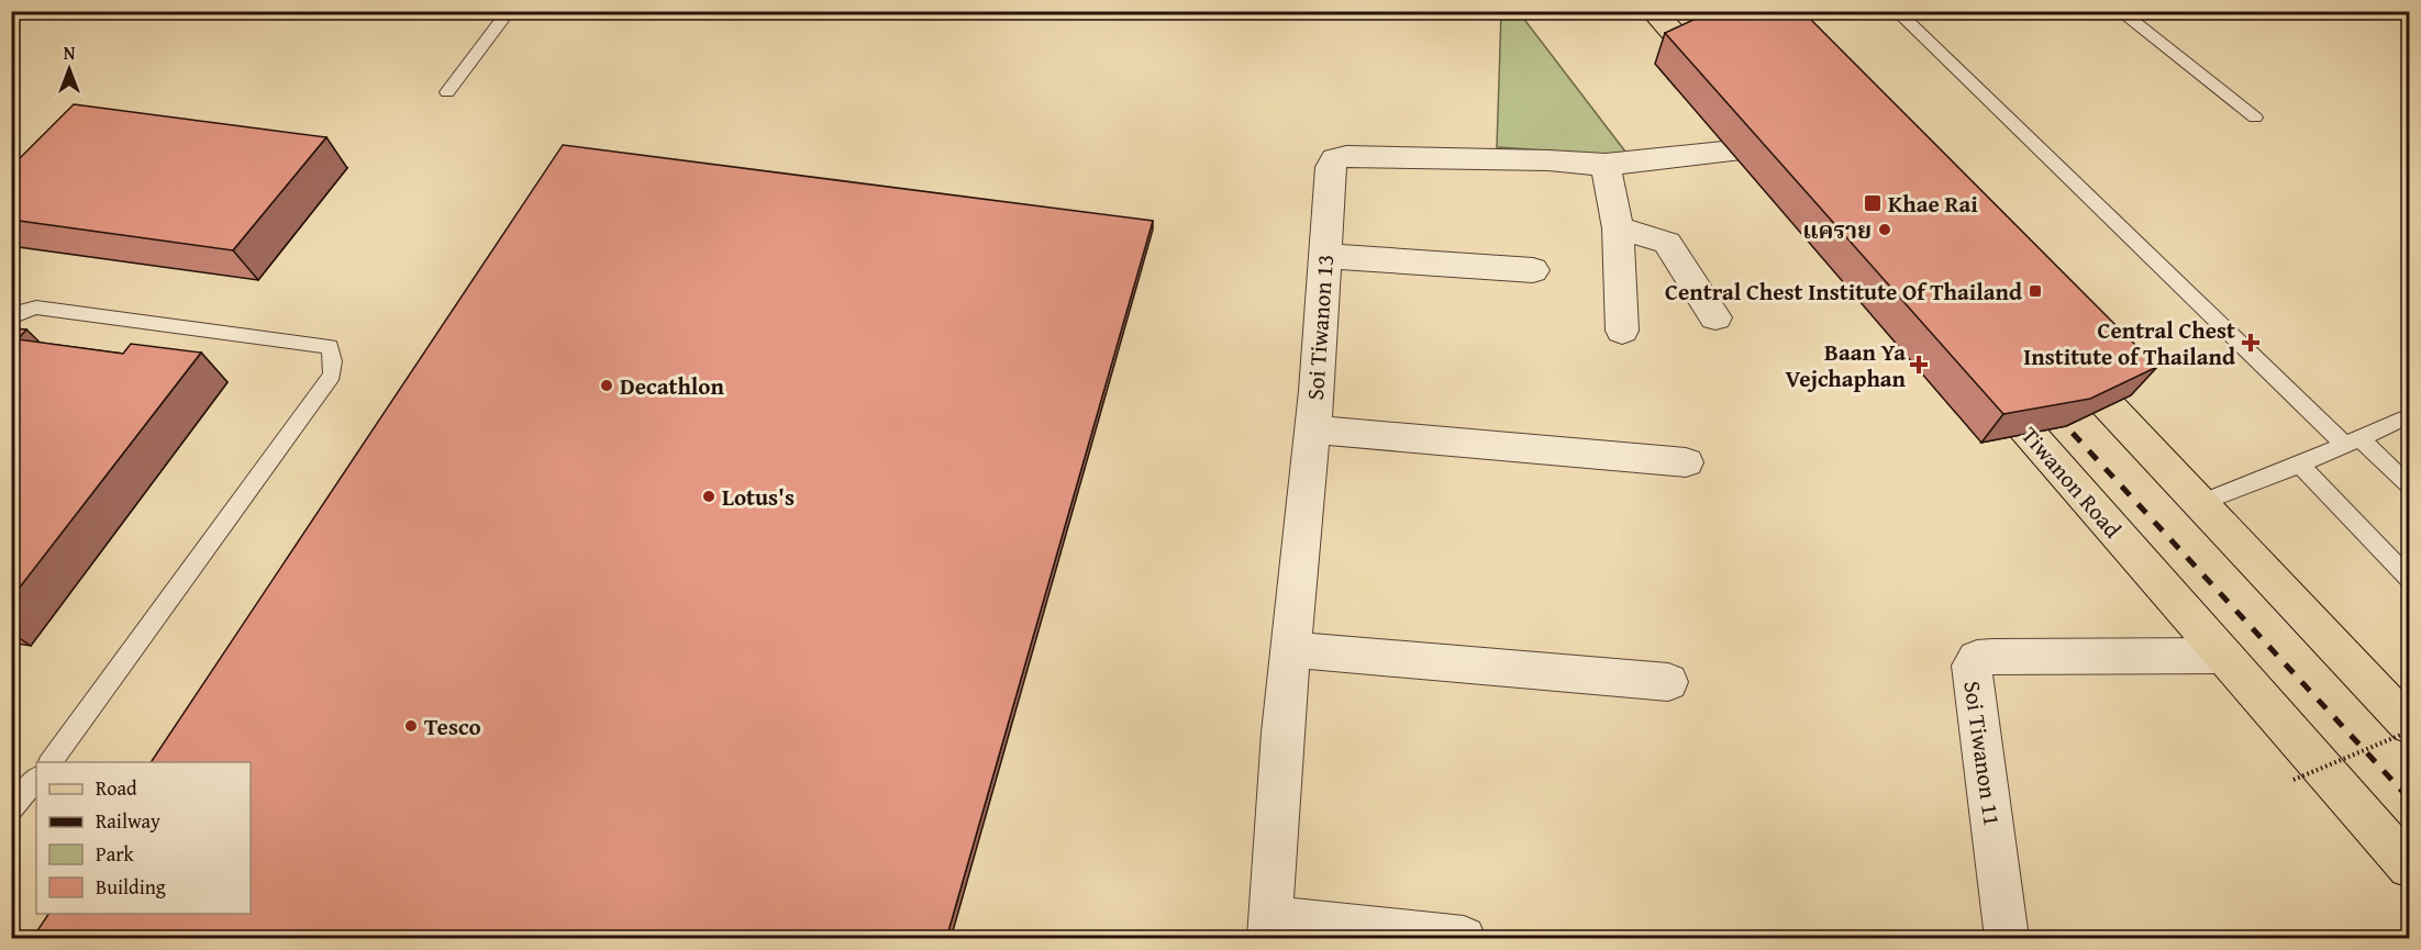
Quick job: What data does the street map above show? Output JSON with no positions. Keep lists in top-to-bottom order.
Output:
{
  "streets": {
    "main road": ["Tiwanon Road"],
    "street": ["Soi Tiwanon 13", "Soi Tiwanon 11"]
  },
  "crossings": [
    ["Tiwanon Road", "Soi Tiwanon 11"]
  ],
  "places": {
    "transit": ["Khae Rai", "Central Chest Institute Of Thailand"],
    "other": [
      "แคราย",
      "Decathlon",
      "Lotus's",
      "Tesco"
    ],
    "health": ["Central Chest Institute of Thailand", "Baan Ya Vejchaphan"]
  },
  "legend": [
    "Road",
    "Railway",
    "Park",
    "Building"
  ],
  "north": "top"
}
